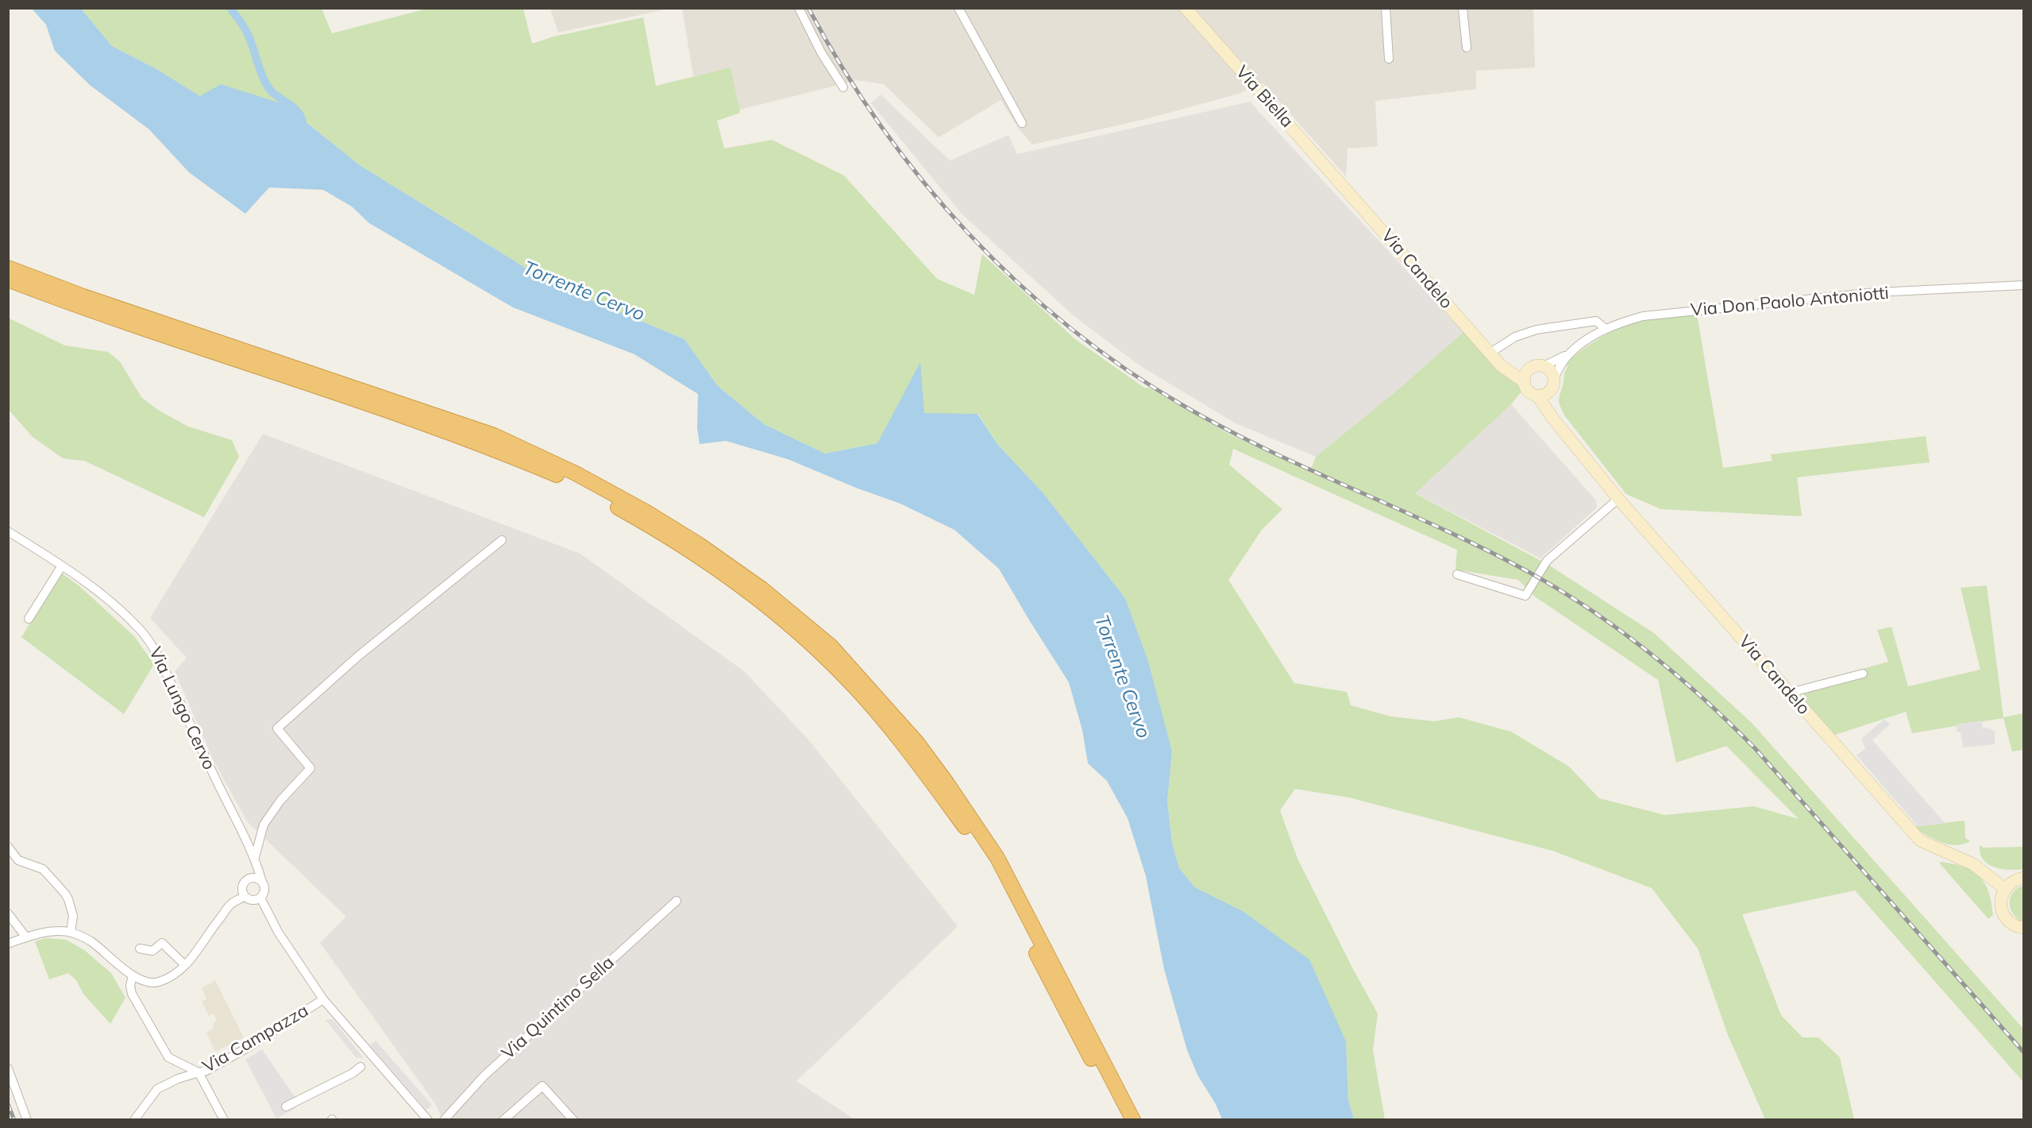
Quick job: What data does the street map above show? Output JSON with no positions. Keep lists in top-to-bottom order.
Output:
{
  "streets": {
    "street": [
      "Via Biella",
      "Via Candelo",
      "Via Don Paolo Antoniotti",
      "Via Lungo Cervo",
      "Via Quintino Sella",
      "Via Campazza"
    ]
  },
  "crossings": [
    ["Via Biella", "Via Candelo"],
    ["Via Candelo", "Via Don Paolo Antoniotti"]
  ],
  "water": ["Torrente Cervo"]
}
